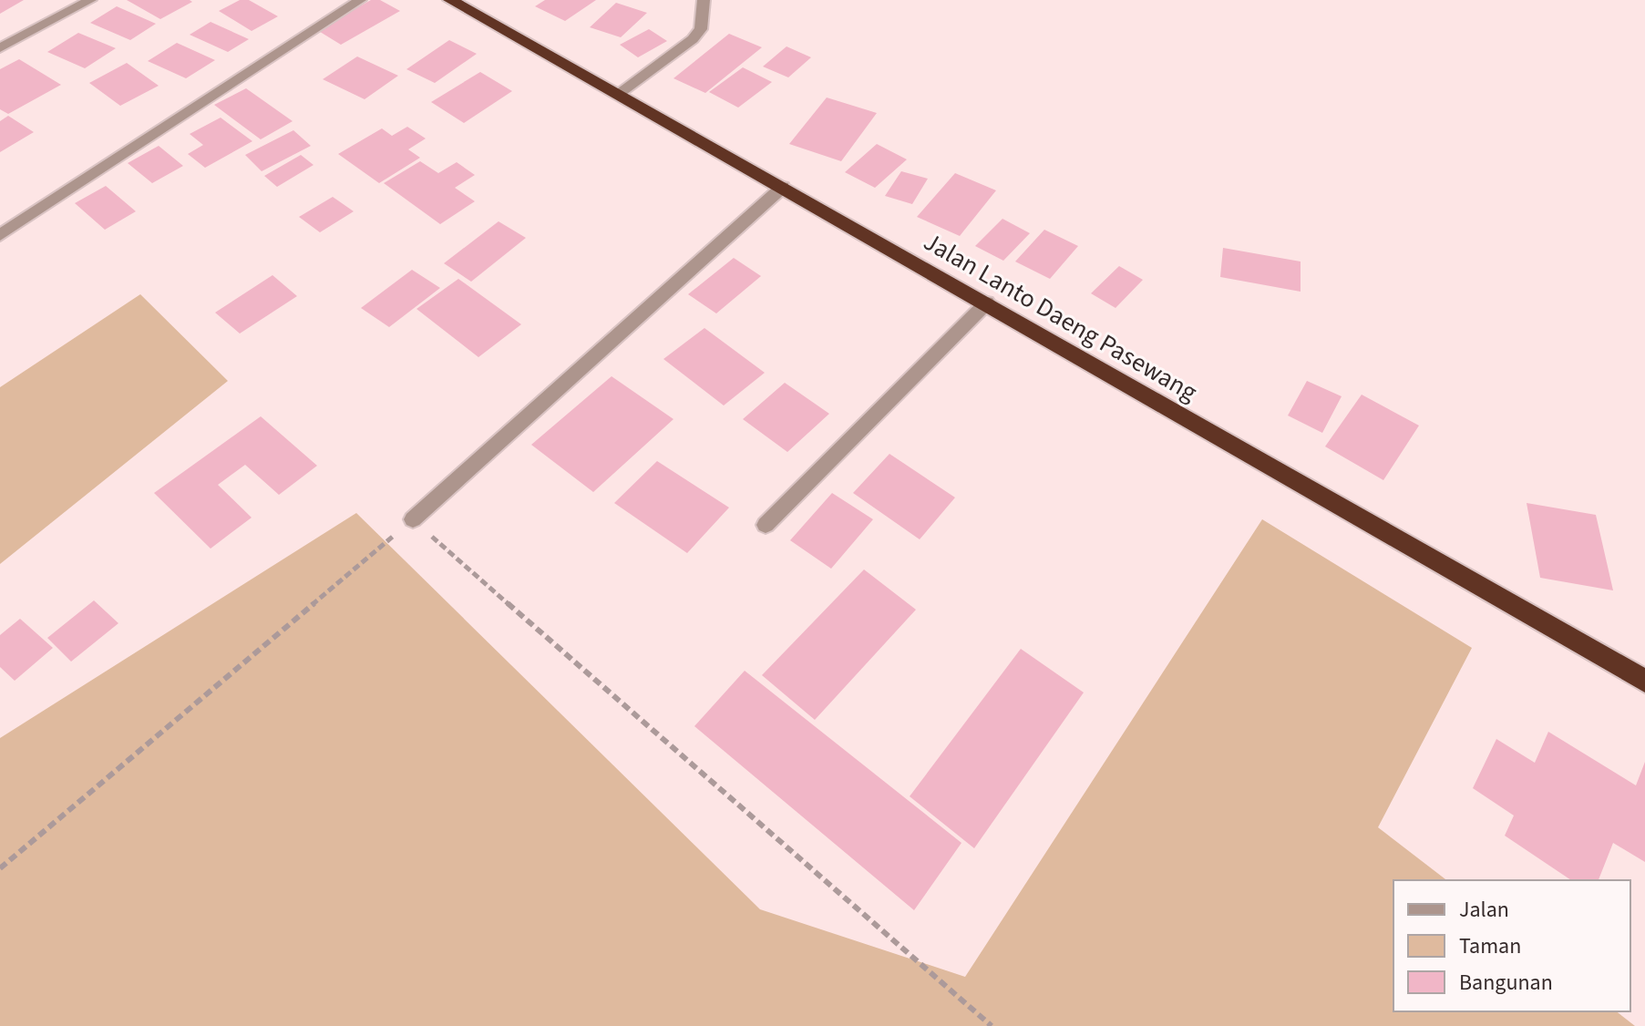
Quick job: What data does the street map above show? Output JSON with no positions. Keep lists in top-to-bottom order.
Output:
{
  "streets": {
    "highway": ["Jalan Lanto Daeng Pasewang"]
  },
  "legend": ["Jalan", "Taman", "Bangunan"]
}
